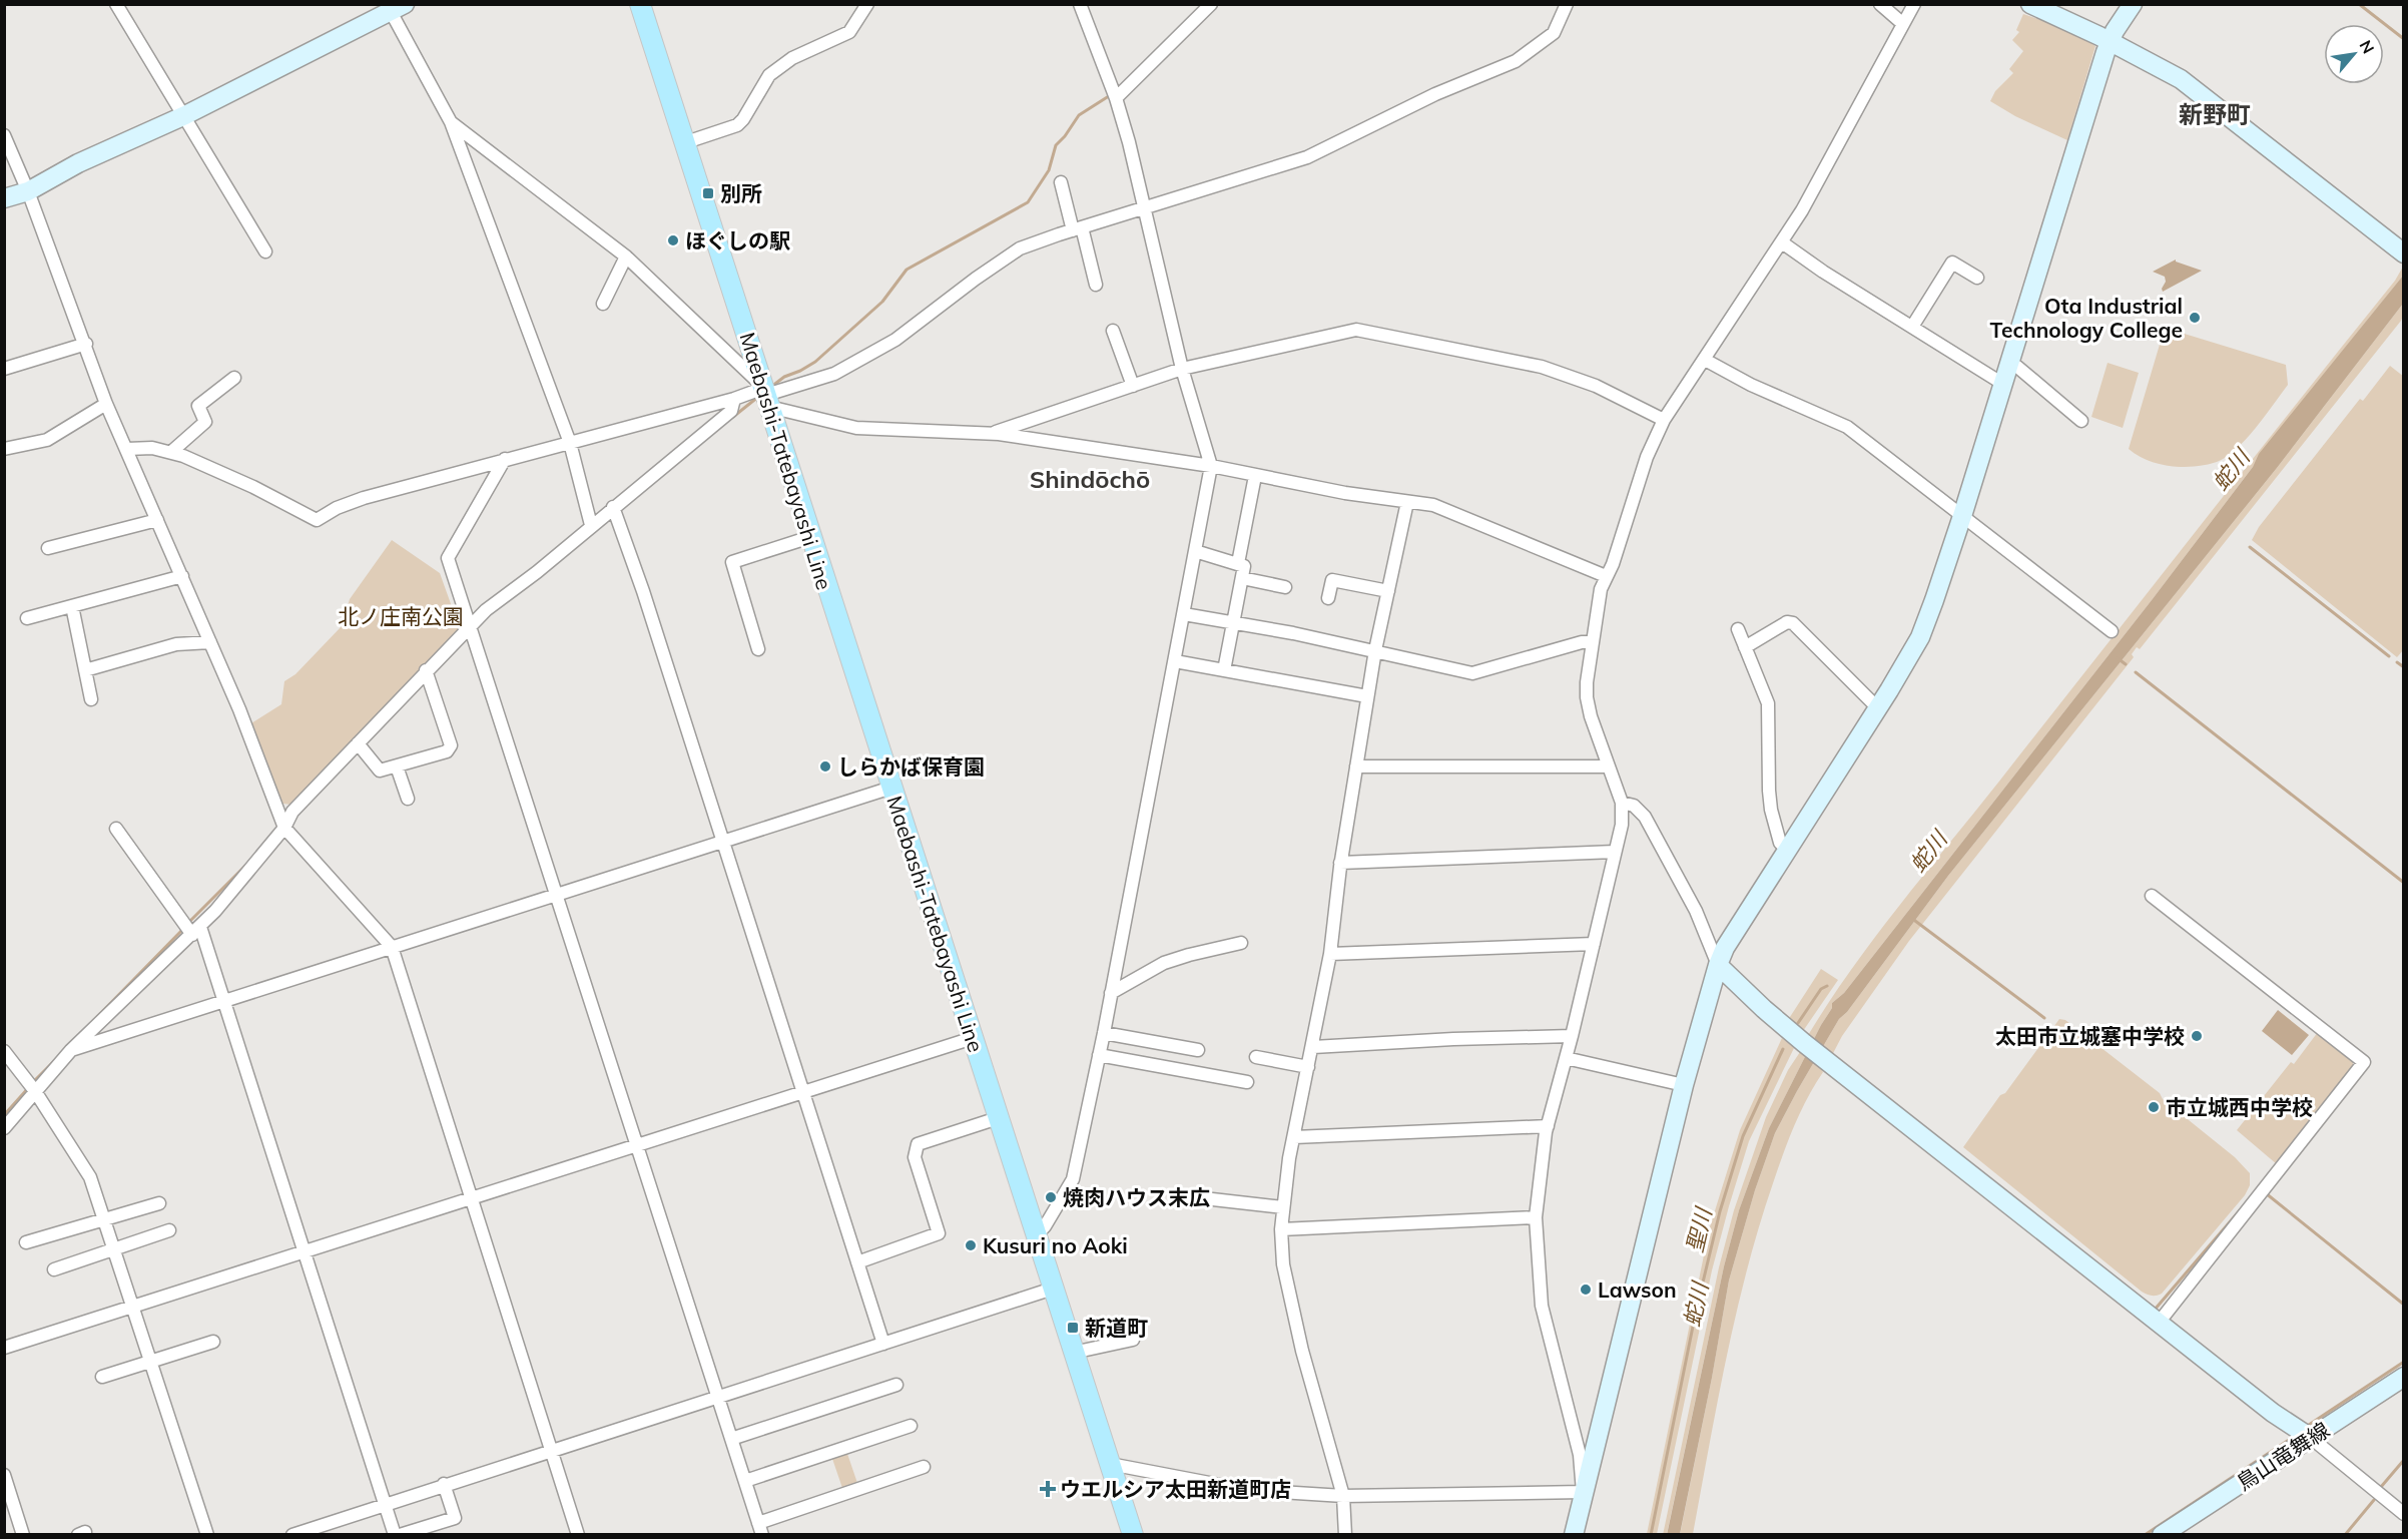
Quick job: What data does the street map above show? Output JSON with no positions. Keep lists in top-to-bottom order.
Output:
{
  "streets": {
    "main road": ["Maebashi-Tatebayashi Line"],
    "street": ["鳥山竜舞線"]
  },
  "districts": ["新野町", "Shindōchō"],
  "water": ["蛇川", "聖川"],
  "parks": ["北ノ庄南公園"],
  "places": {
    "transit": ["別所", "新道町"],
    "other": [
      "ほぐしの駅",
      "Ota Industrial Technology College",
      "しらかば保育園",
      "太田市立城塞中学校",
      "市立城西中学校",
      "焼肉ハウス末広",
      "Kusuri no Aoki",
      "Lawson"
    ],
    "health": ["ウエルシア太田新道町店"]
  },
  "north": "top right"
}
